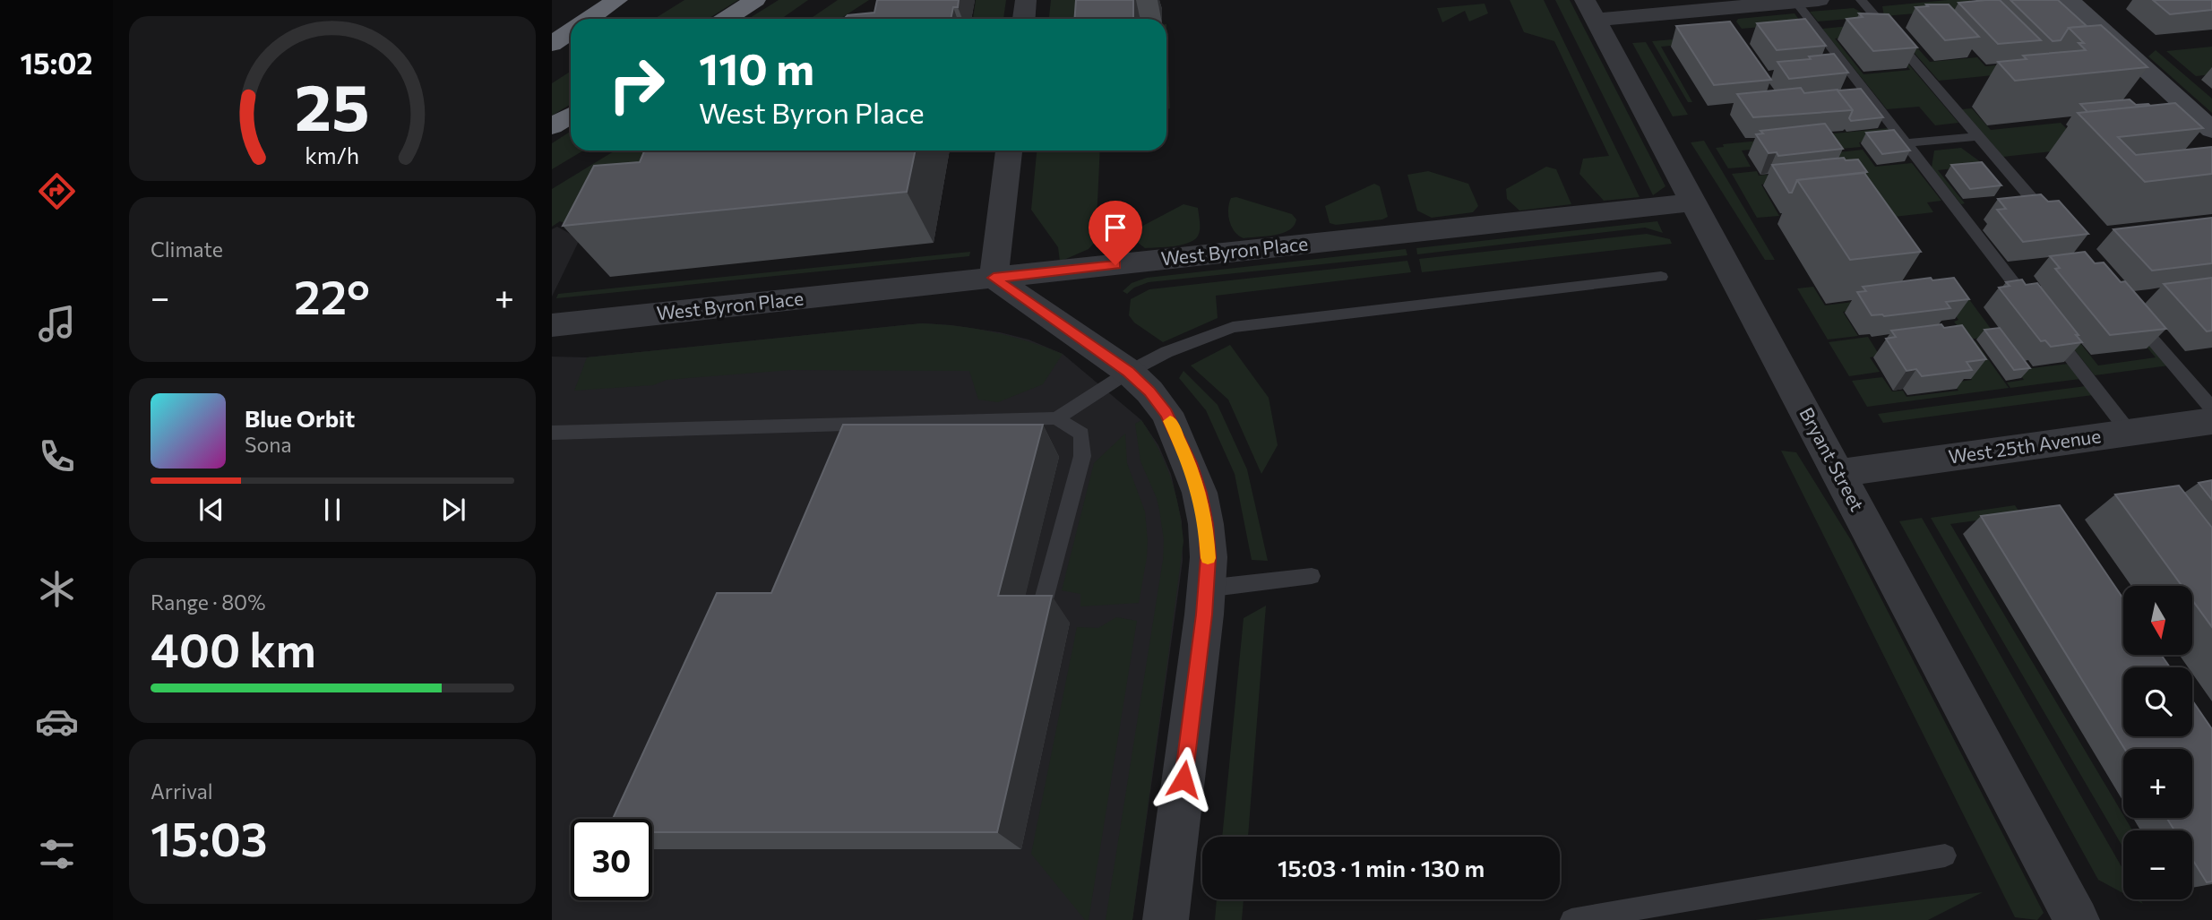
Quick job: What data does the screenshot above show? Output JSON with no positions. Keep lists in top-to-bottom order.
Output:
{
  "streets": {
    "street": ["West Byron Place", "West 25th Avenue", "Bryant Street"]
  },
  "crossings": [
    ["West Byron Place", "Bryant Street"],
    ["West 25th Avenue", "Bryant Street"]
  ],
  "north": "bottom",
  "page": {
    "tabs": "15:02",
    "turn": ["110 m", "West Byron Place"],
    "tile": [
      "Climate",
      ["Range · 80%", "400 km"],
      ["Arrival", "15:03"]
    ],
    "heat": ["−", "22°", "+"],
    "song": ["Blue Orbit", "Sona"],
    "map_buttons": ["+", "−"],
    "limit": "30",
    "trip": "15:03 · 1 min · 130 m",
    "gauge": ["25", "km/h"]
  }
}
